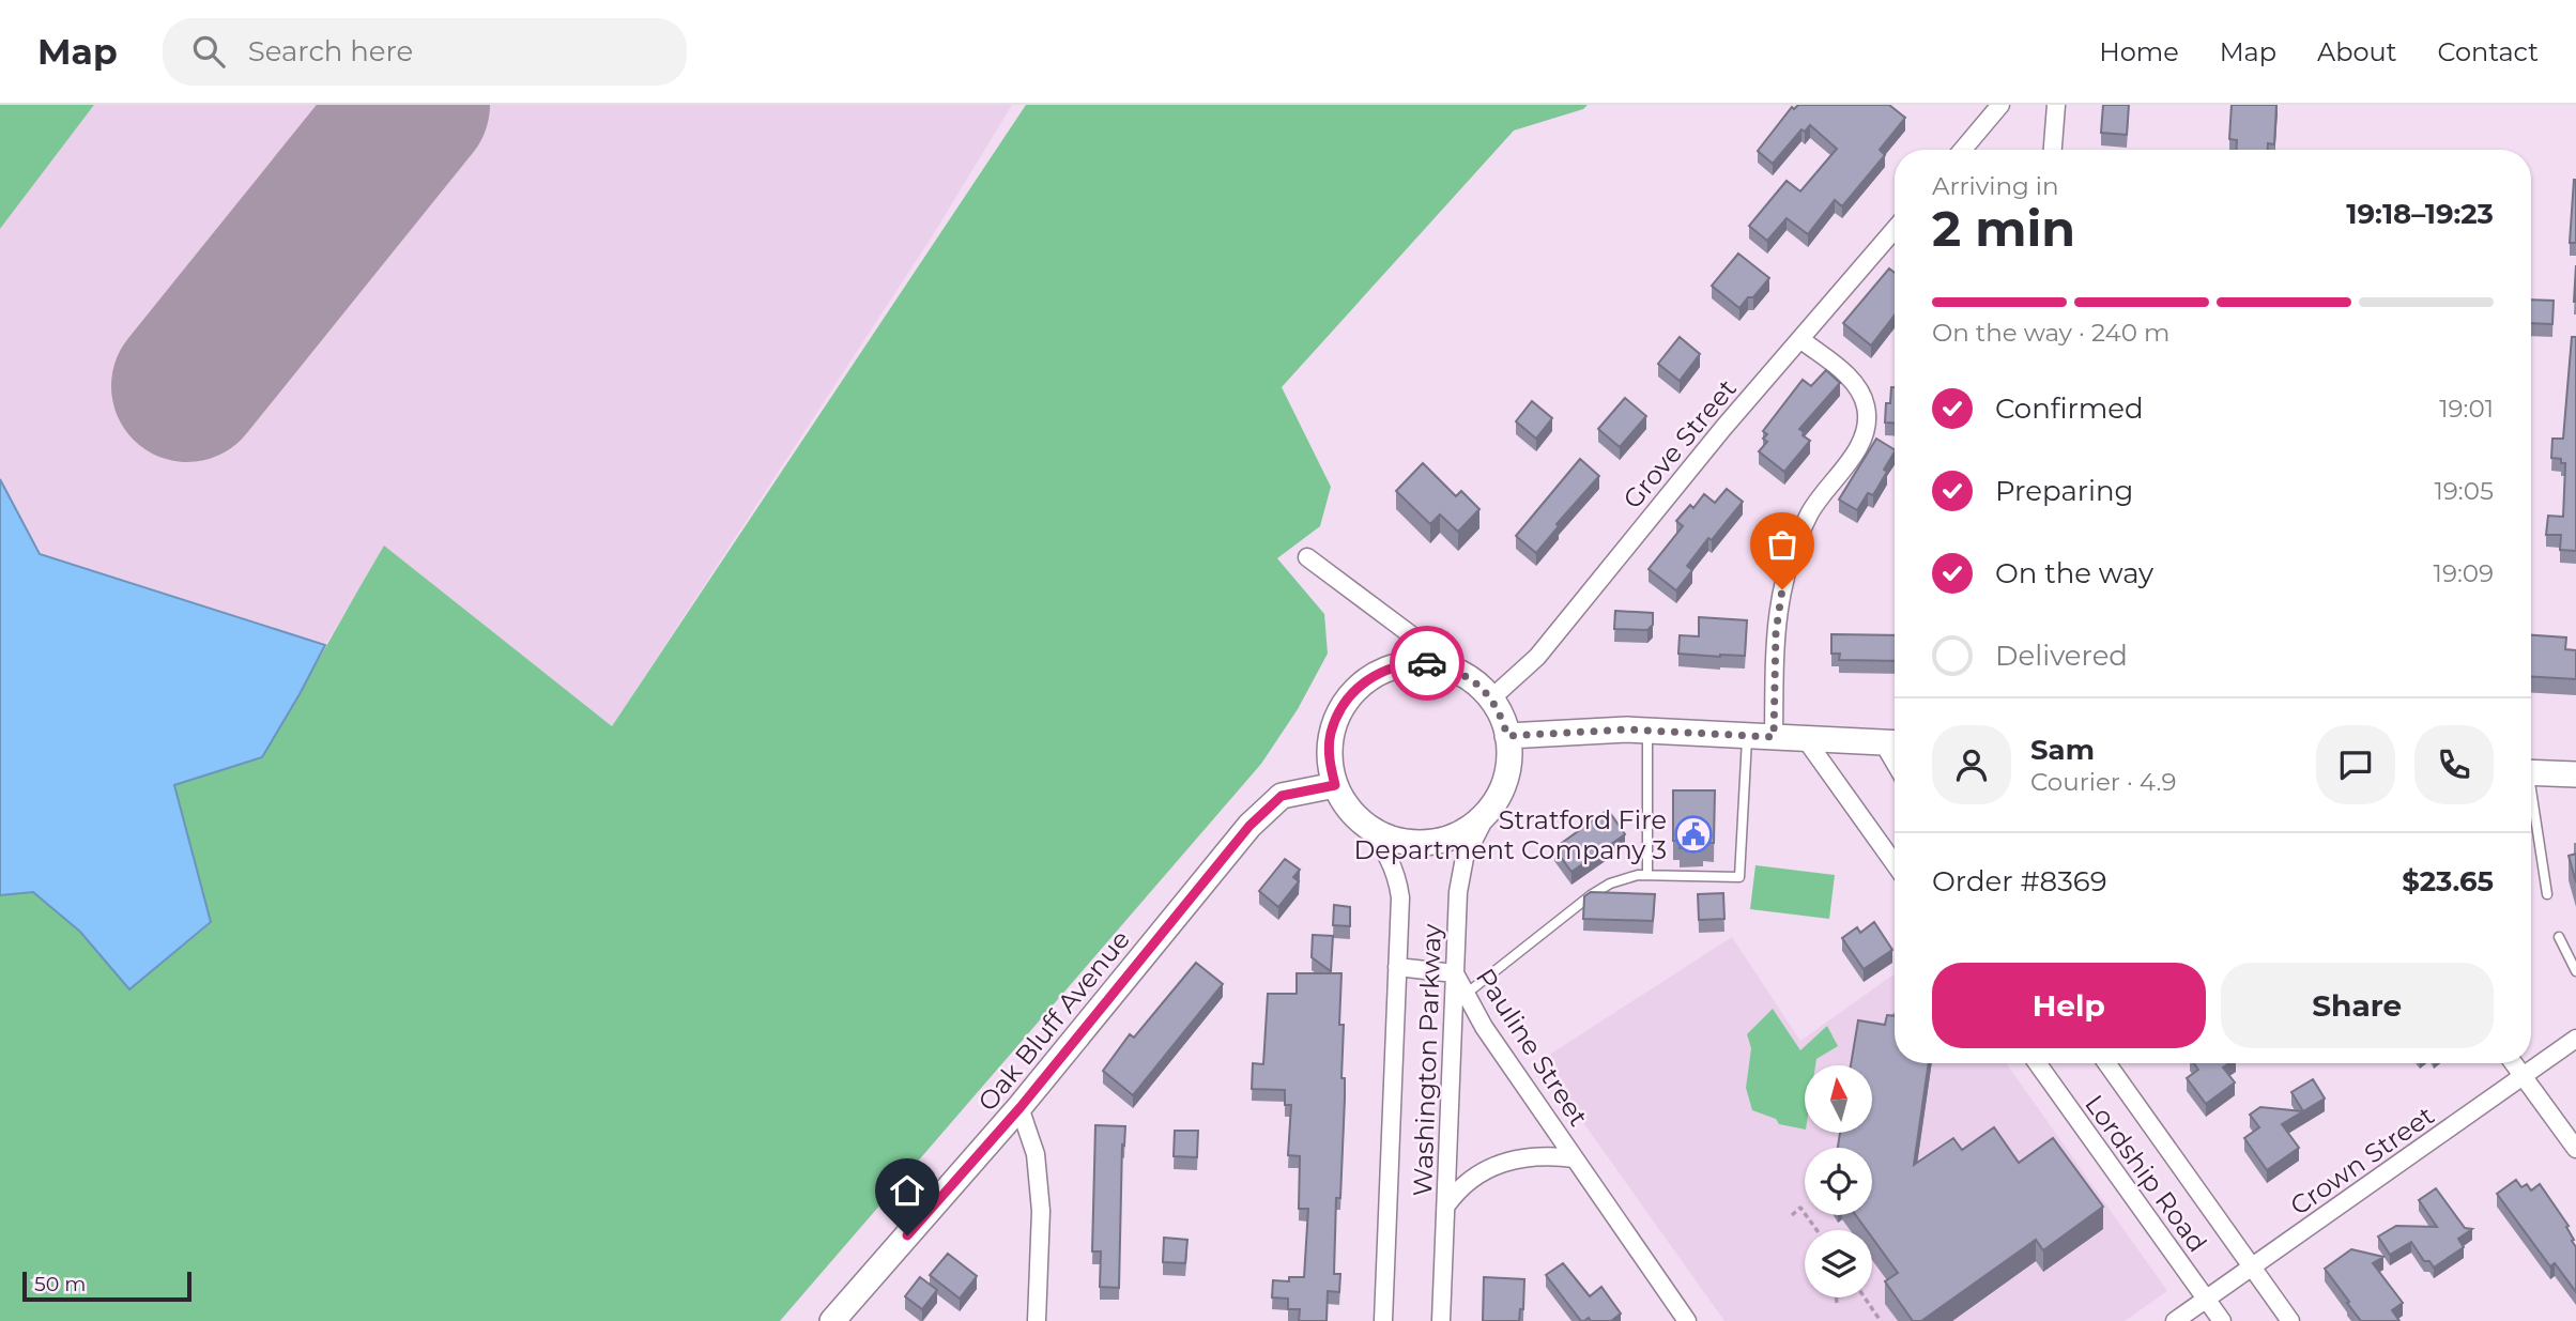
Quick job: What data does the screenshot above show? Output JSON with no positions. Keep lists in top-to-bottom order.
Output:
{
  "streets": {
    "main road": ["Oak Bluff Avenue"],
    "street": [
      "Grove Street",
      "Pauline Street",
      "Washington Parkway",
      "Crown Street",
      "Lordship Road"
    ]
  },
  "crossings": [
    ["Grove Street", "Oak Bluff Avenue"],
    ["Grove Street", "Washington Parkway"],
    ["Oak Bluff Avenue", "Washington Parkway"],
    ["Pauline Street", "Washington Parkway"],
    ["Crown Street", "Lordship Road"]
  ],
  "places": {
    "public building": ["Stratford Fire Department Company 3"]
  },
  "scale_bar": "50 m",
  "north": "top",
  "page": {
    "header": "Map",
    "search": "Search here",
    "nav": [
      "Home",
      "Map",
      "About",
      "Contact"
    ],
    "heading": ["2 min", "Arriving in", "19:18–19:23"],
    "panel": [
      "Sam",
      "Courier · 4.9",
      "Order #8369",
      "$23.65"
    ],
    "bar": "On the way · 240 m",
    "list": [
      ["Confirmed", "19:01"],
      ["Preparing", "19:05"],
      ["On the way", "19:09"],
      "Delivered"
    ],
    "buttons": ["Help", "Share"],
    "scale": "50 m"
  }
}
